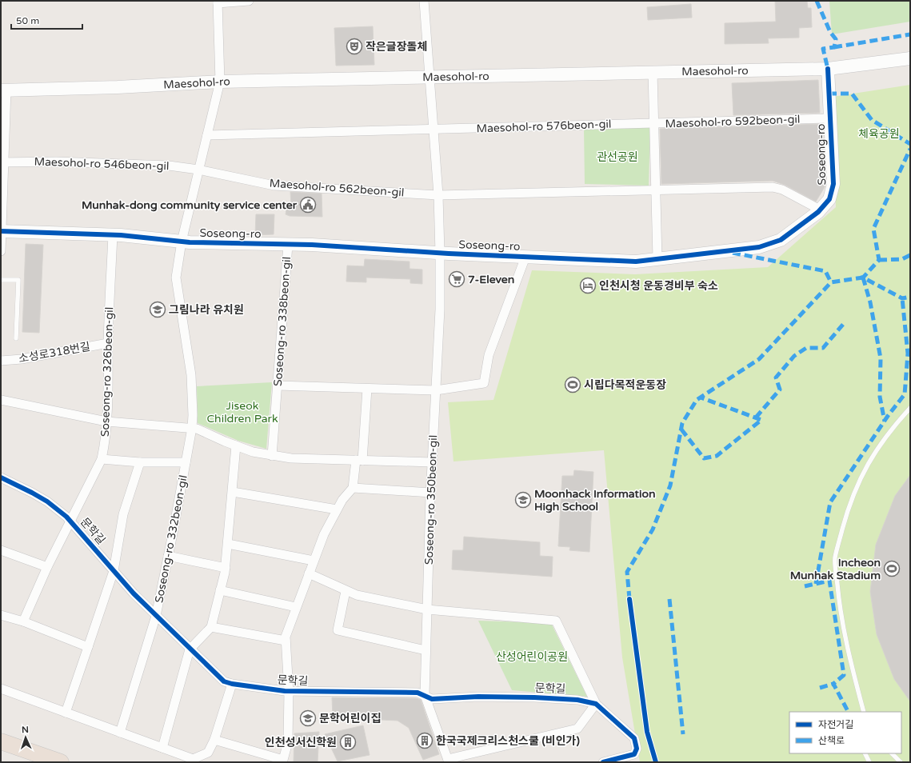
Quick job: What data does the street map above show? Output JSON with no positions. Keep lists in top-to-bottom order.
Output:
{
  "streets": {
    "street": [
      "Maesohol-ro",
      "Maesohol-ro 592beon-gil",
      "Maesohol-ro 576beon-gil",
      "Soseong-ro",
      "Maesohol-ro 546beon-gil",
      "Maesohol-ro 562beon-gil",
      "Soseong-ro 338beon-gil",
      "소성로318번길",
      "Soseong-ro 326beon-gil",
      "Soseong-ro 350beon-gil",
      "문학길",
      "Soseong-ro 332beon-gil"
    ]
  },
  "crossings": [
    ["Maesohol-ro", "Maesohol-ro 592beon-gil"],
    ["Maesohol-ro", "Soseong-ro"],
    ["Maesohol-ro 592beon-gil", "Maesohol-ro 576beon-gil"],
    ["Maesohol-ro 592beon-gil", "Soseong-ro"],
    ["Soseong-ro", "Soseong-ro 338beon-gil"],
    ["Soseong-ro", "Soseong-ro 326beon-gil"],
    ["Soseong-ro", "Soseong-ro 350beon-gil"],
    ["Soseong-ro", "Soseong-ro 332beon-gil"],
    ["Maesohol-ro 546beon-gil", "Maesohol-ro 562beon-gil"],
    ["소성로318번길", "Soseong-ro 326beon-gil"],
    ["Soseong-ro 326beon-gil", "문학길"],
    ["Soseong-ro 326beon-gil", "Soseong-ro 332beon-gil"],
    ["Soseong-ro 350beon-gil", "문학길"],
    ["문학길", "Soseong-ro 332beon-gil"]
  ],
  "parks": [
    "체육공원",
    "관선공원",
    "Jiseok Children Park",
    "산성어린이공원"
  ],
  "places": {
    "theatre": ["작은글장돌체"],
    "public building": ["Munhak-dong community service center"],
    "supermarket": ["7-Eleven"],
    "hotel": ["인천시청 운동경비부 숙소"],
    "school or university": ["그림나라 유치원", "Moonhack Information High School", "문학어린이집"],
    "sports": ["시립다목적운동장", "Incheon Munhak Stadium"],
    "building": ["한국국제크리스천스쿨 (비인가)", "인천성서신학원"]
  },
  "legend": ["자전거길", "산책로"],
  "scale_bar": "50 m",
  "north": "top"
}
